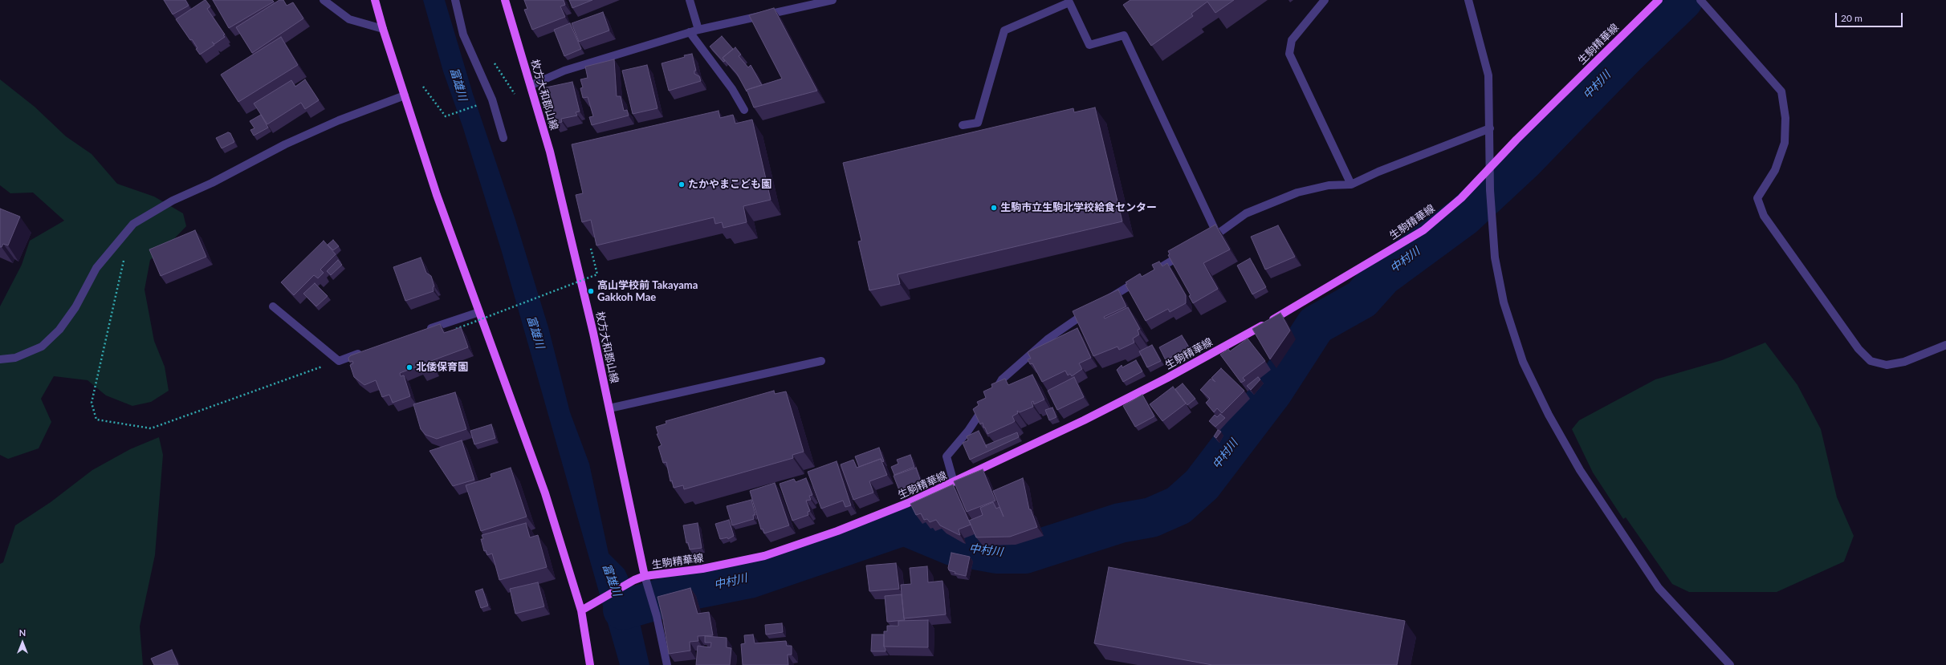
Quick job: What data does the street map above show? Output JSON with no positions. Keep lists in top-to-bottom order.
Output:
{
  "streets": {
    "main road": ["生駒精華線", "枚方大和郡山線"]
  },
  "crossings": [
    ["生駒精華線", "枚方大和郡山線"]
  ],
  "water": ["富雄川", "中村川"],
  "places": [
    "たかやまこども園",
    "生駒市立生駒北学校給食センター",
    "高山学校前 Takayama Gakkoh Mae",
    "北倭保育園"
  ],
  "scale_bar": "20 m",
  "north": "top"
}
